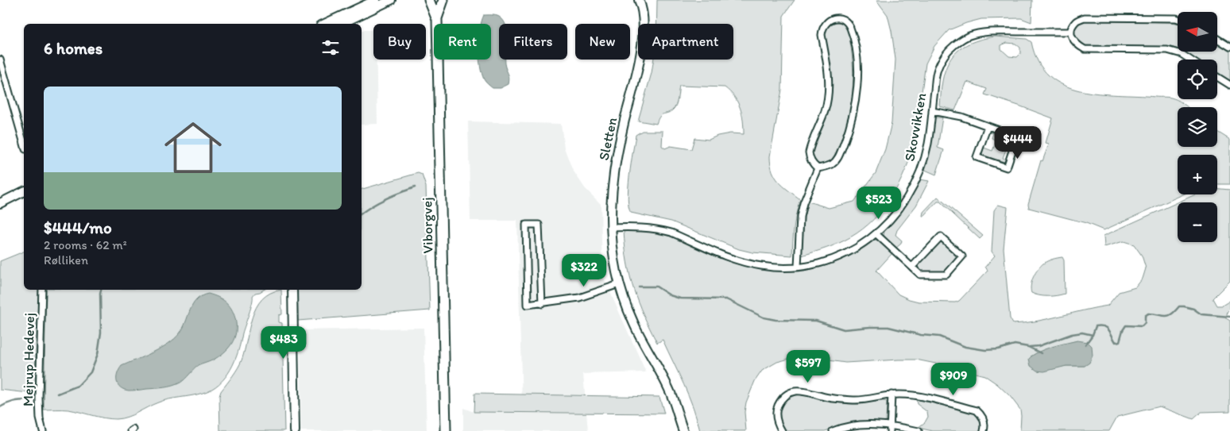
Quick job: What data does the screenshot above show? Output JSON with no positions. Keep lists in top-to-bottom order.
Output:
{
  "streets": {
    "main road": ["Viborgvej"],
    "street": ["Skovvikken", "Sletten", "Mejrup Hedevej"]
  },
  "crossings": [
    ["Skovvikken", "Sletten"]
  ],
  "north": "left",
  "page": {
    "map_buttons": ["+", "−"],
    "chip": [
      "Buy",
      "Rent",
      "Filters",
      "New",
      "Apartment"
    ],
    "heading": "6 homes",
    "list": [
      {
        "name": "$444/mo",
        "note": "2 rooms · 62 m² · Rølliken"
      }
    ],
    "price": [
      "$444",
      "$523",
      "$322",
      "$483",
      "$597",
      "$909"
    ]
  }
}
